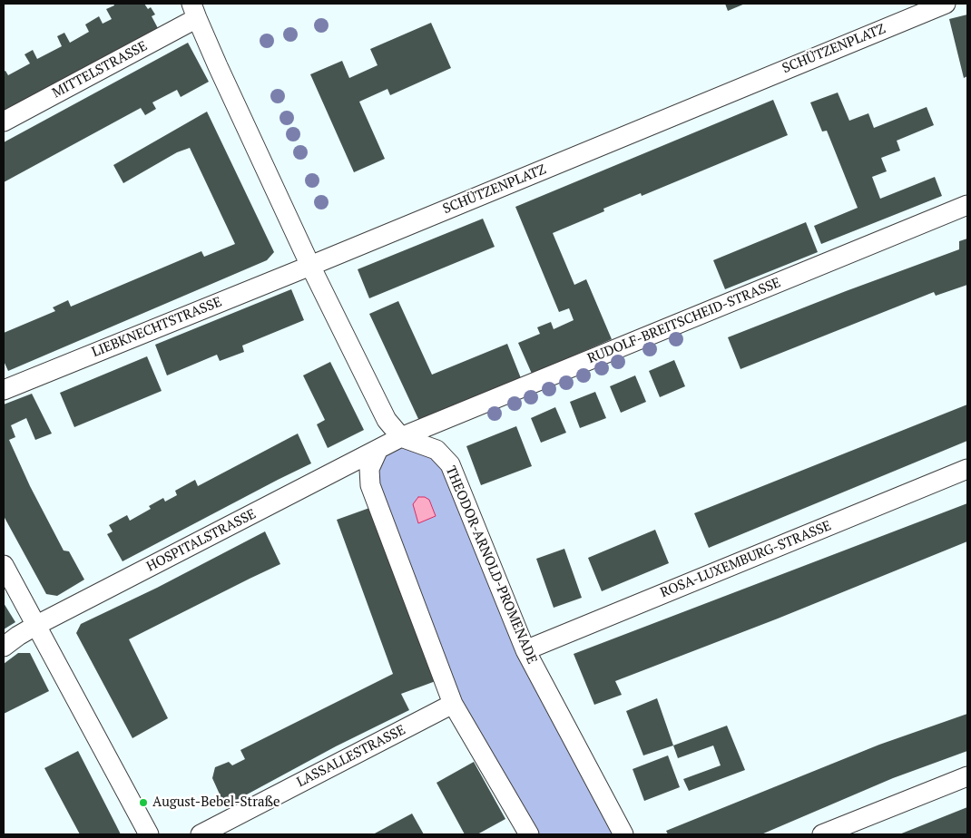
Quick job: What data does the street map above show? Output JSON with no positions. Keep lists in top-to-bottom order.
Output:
{
  "streets": {
    "street": [
      "SCHÜTZENPLATZ",
      "MITTELSTRASSE",
      "RUDOLF-BREITSCHEID-STRASSE",
      "LIEBKNECHTSTRASSE",
      "HOSPITALSTRASSE",
      "ROSA-LUXEMBURG-STRASSE",
      "THEODOR-ARNOLD-PROMENADE",
      "LASSALLESTRASSE"
    ]
  },
  "crossings": [
    ["SCHÜTZENPLATZ", "LIEBKNECHTSTRASSE"],
    ["RUDOLF-BREITSCHEID-STRASSE", "HOSPITALSTRASSE"],
    ["RUDOLF-BREITSCHEID-STRASSE", "THEODOR-ARNOLD-PROMENADE"],
    ["HOSPITALSTRASSE", "THEODOR-ARNOLD-PROMENADE"],
    ["ROSA-LUXEMBURG-STRASSE", "THEODOR-ARNOLD-PROMENADE"]
  ],
  "places": ["August-Bebel-Straße"]
}
